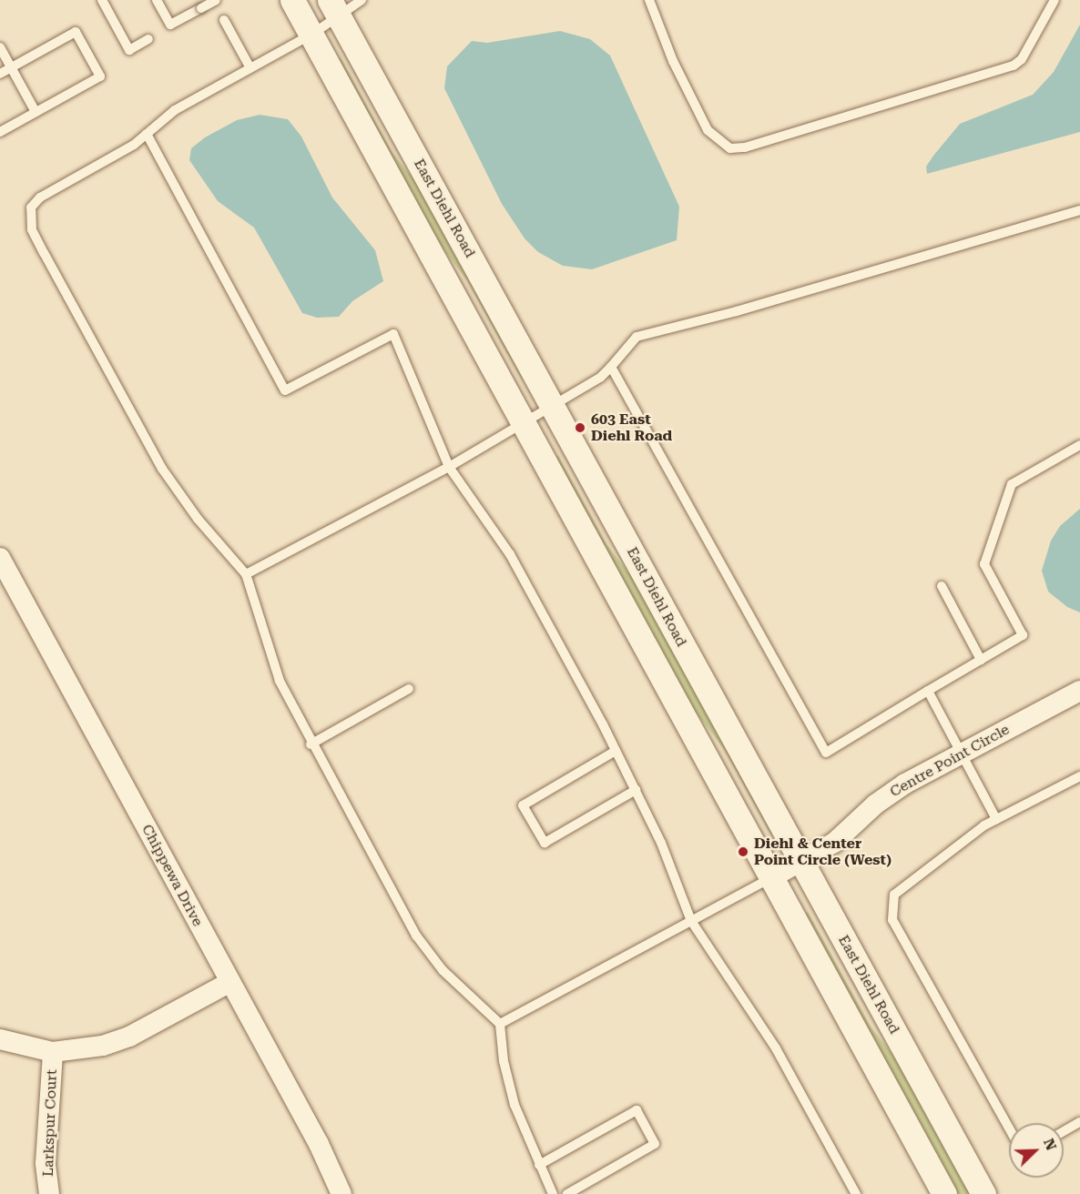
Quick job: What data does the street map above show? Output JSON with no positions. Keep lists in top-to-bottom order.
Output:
{
  "streets": {
    "street": [
      "East Diehl Road",
      "Centre Point Circle",
      "Chippewa Drive",
      "Larkspur Court"
    ]
  },
  "crossings": [
    ["East Diehl Road", "Centre Point Circle"]
  ],
  "places": ["603 East Diehl Road", "Diehl & Center Point Circle (West)"],
  "north": "top right"
}
